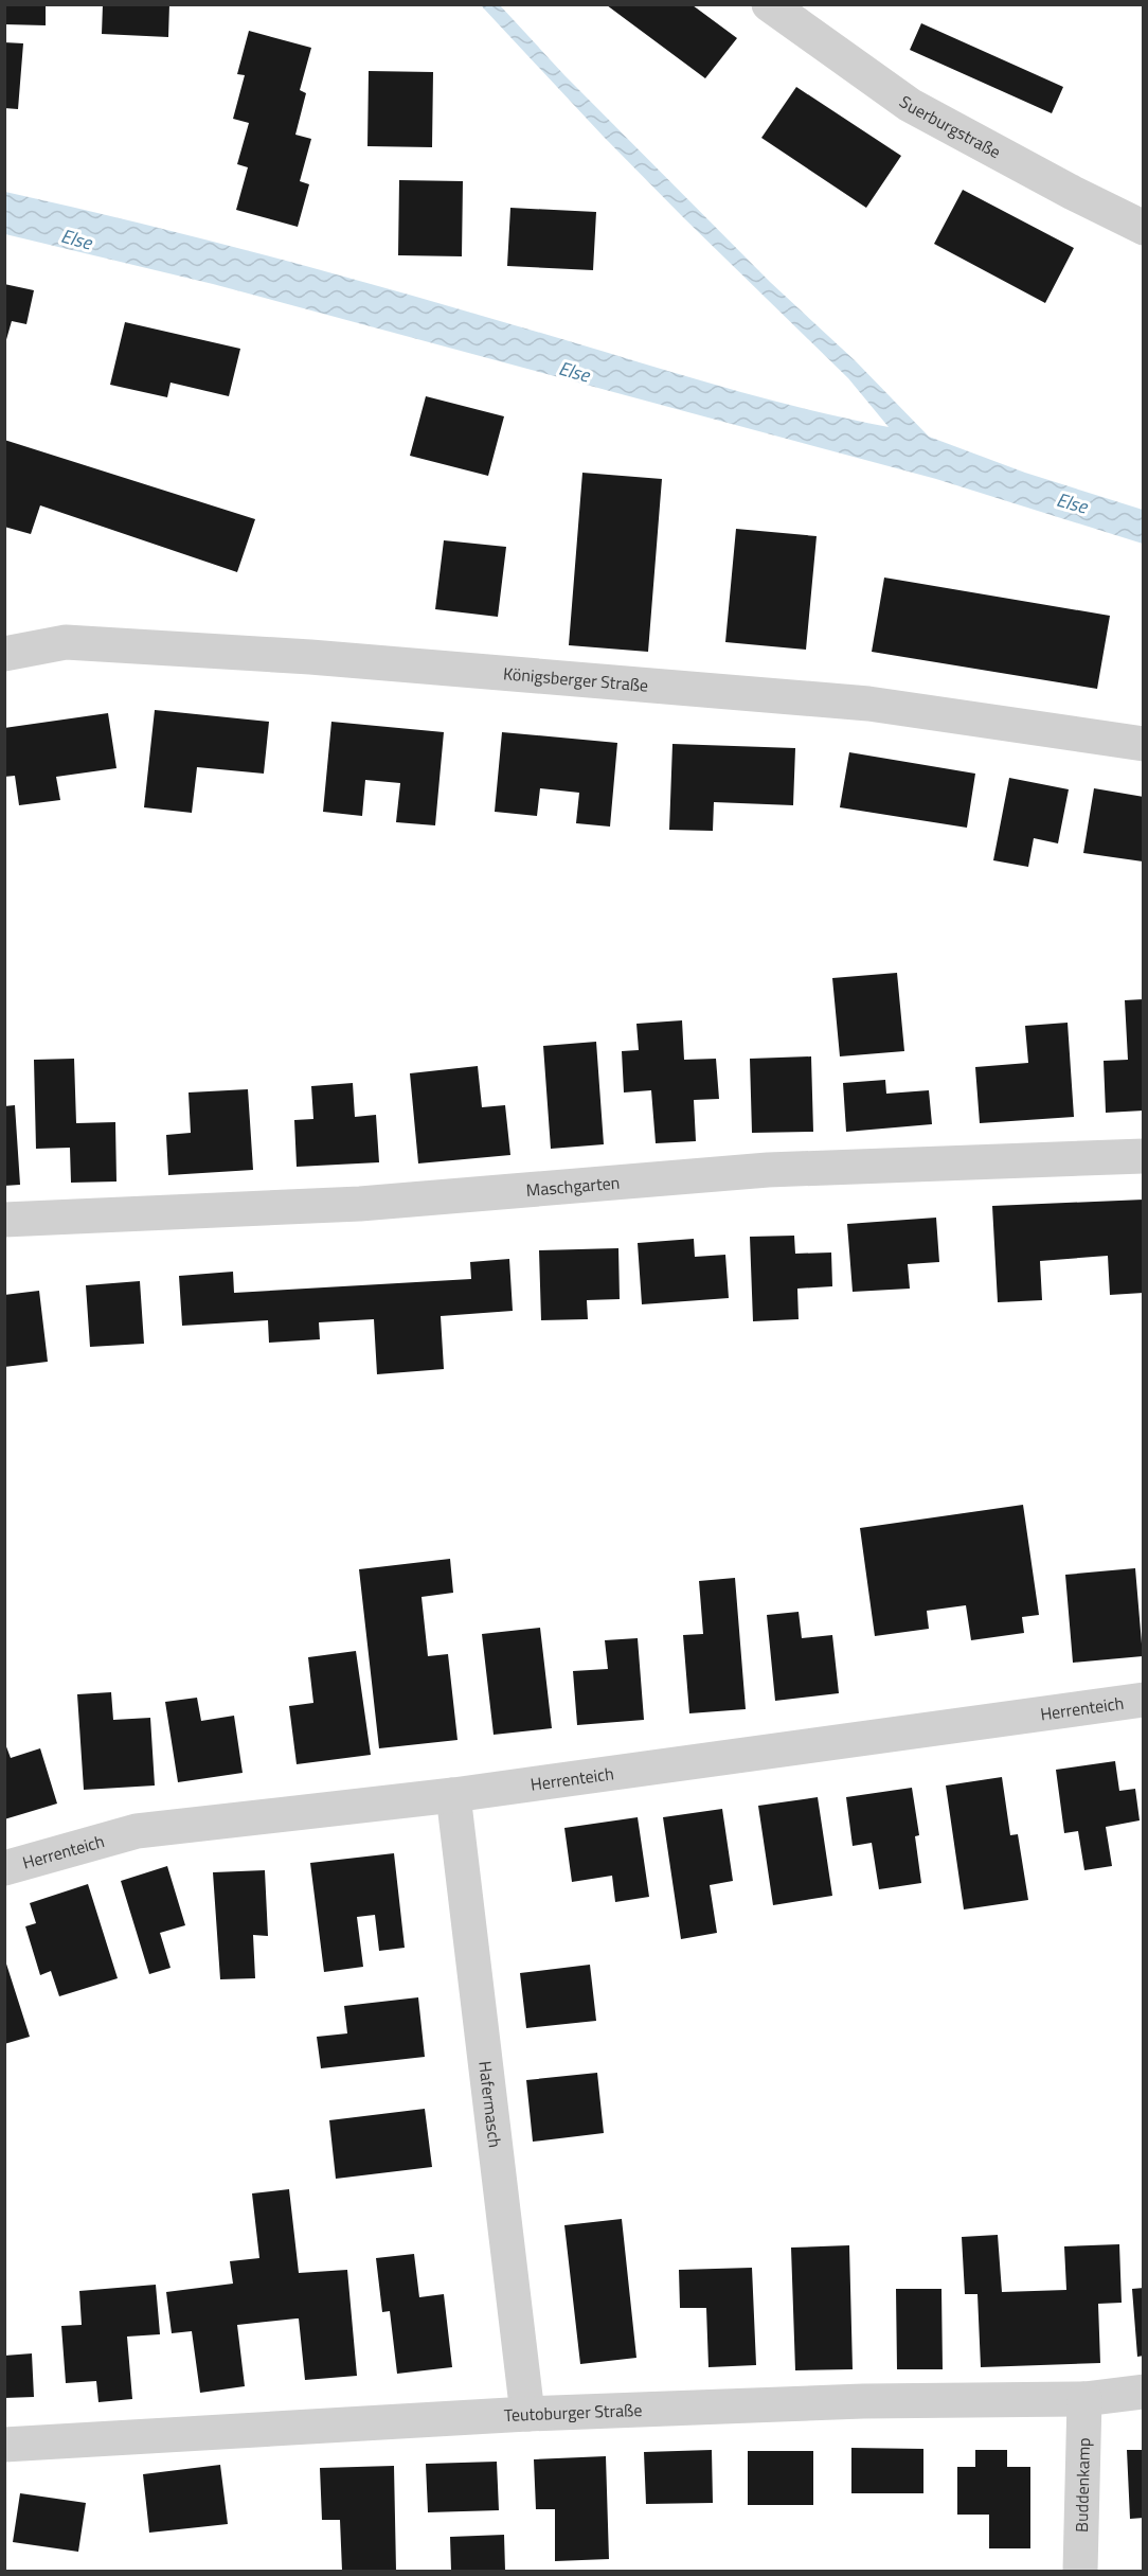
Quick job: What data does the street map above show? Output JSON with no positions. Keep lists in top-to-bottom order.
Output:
{
  "streets": {
    "street": [
      "Suerburgstraße",
      "Königsberger Straße",
      "Maschgarten",
      "Herrenteich",
      "Hafermasch",
      "Teutoburger Straße",
      "Buddenkamp"
    ]
  },
  "crossings": [
    ["Herrenteich", "Hafermasch"],
    ["Hafermasch", "Teutoburger Straße"],
    ["Teutoburger Straße", "Buddenkamp"]
  ],
  "water": ["Else"]
}
